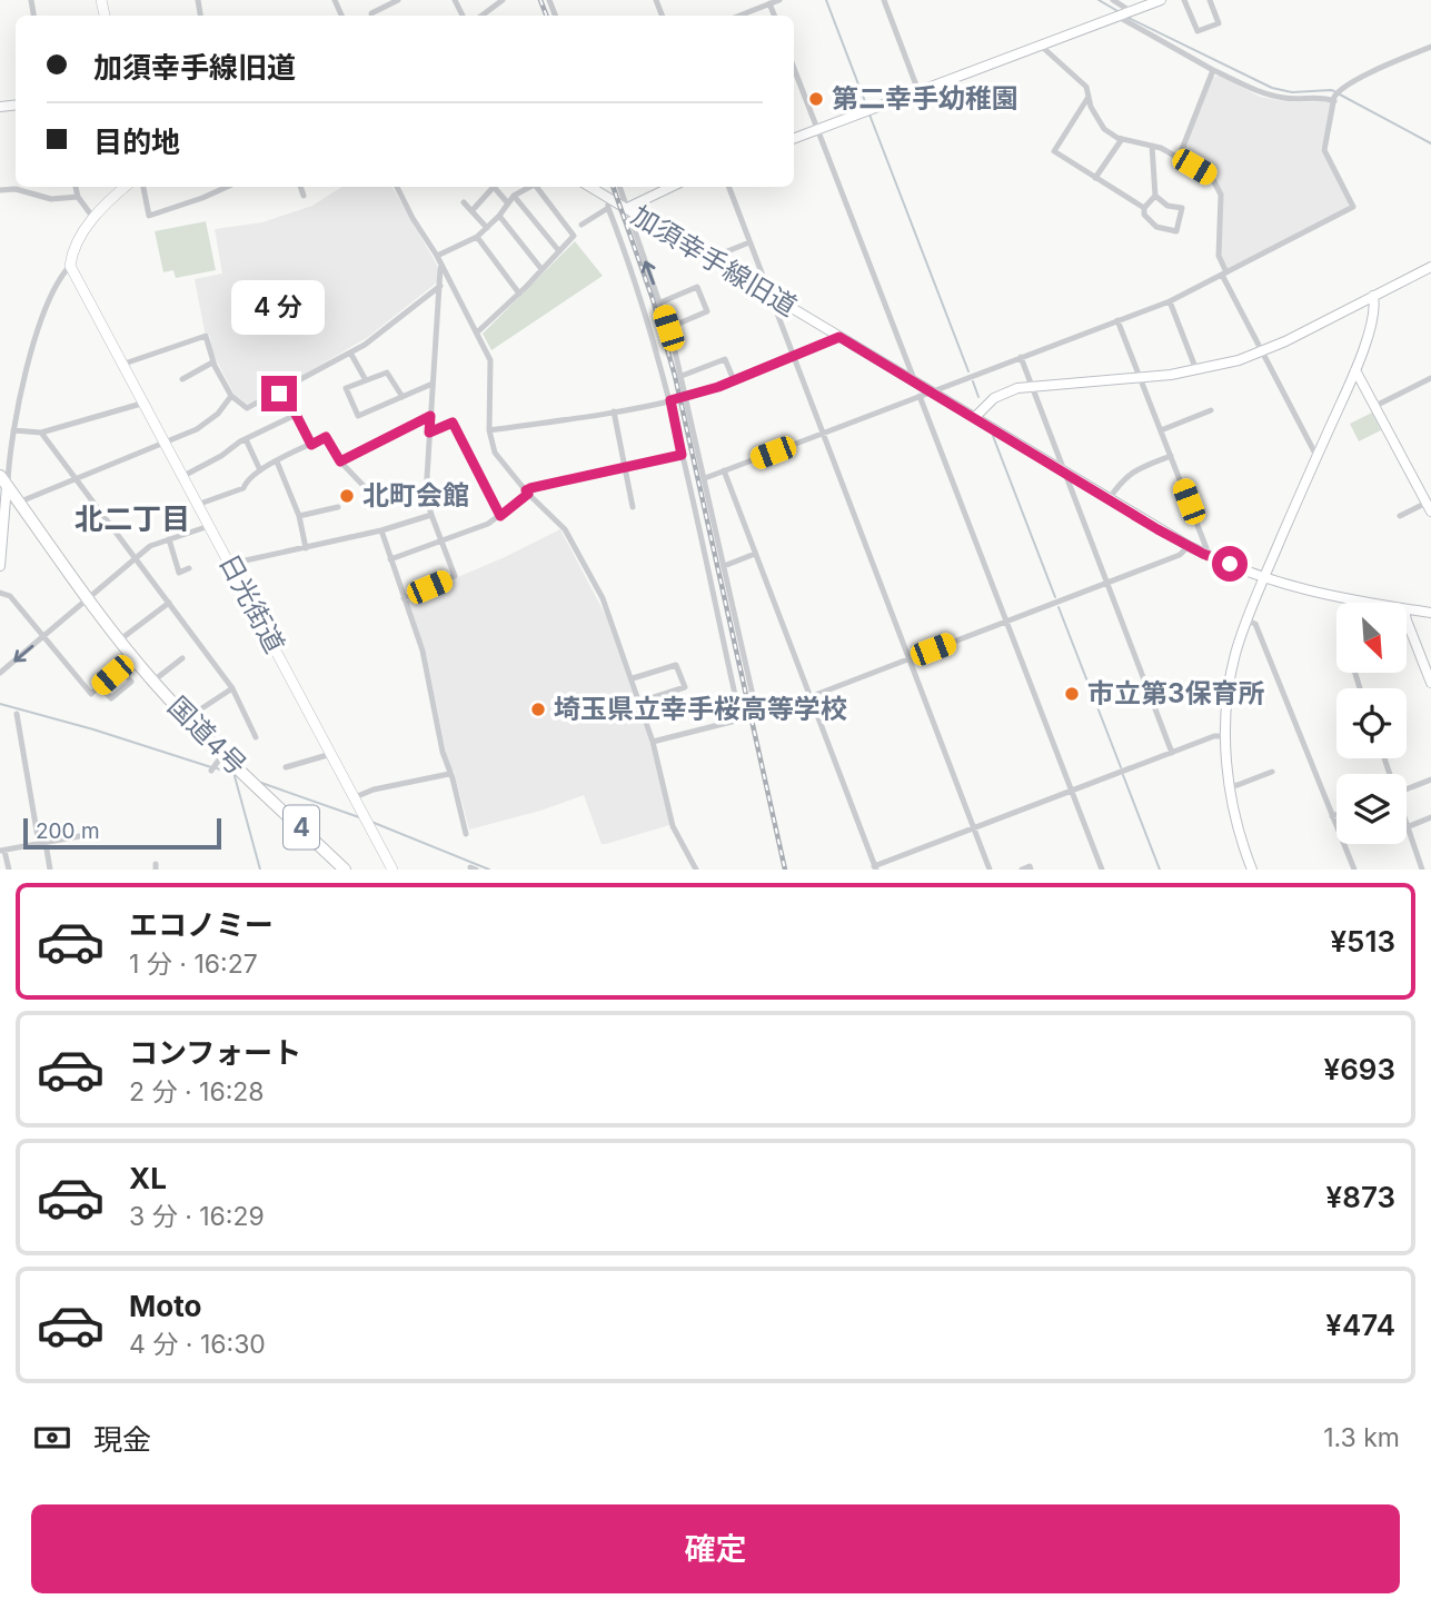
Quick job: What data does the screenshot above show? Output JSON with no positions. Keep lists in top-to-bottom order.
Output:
{
  "streets": {
    "highway": ["国道4号", "4"],
    "main road": ["日光街道"],
    "street": ["加須幸手線旧道"]
  },
  "districts": ["北二丁目"],
  "places": [
    "第二幸手幼稚園",
    "北町会館",
    "市立第3保育所",
    "埼玉県立幸手桜高等学校"
  ],
  "scale_bar": "200 m",
  "north": "bottom right",
  "page": {
    "banner": ["加須幸手線旧道", "目的地"],
    "bubble": "4 分",
    "scale": "200 m",
    "list": [
      {
        "name": "エコノミー",
        "note": "1 分 · 16:27",
        "value": "¥513"
      },
      {
        "name": "コンフォート",
        "note": "2 分 · 16:28",
        "value": "¥693"
      },
      {
        "name": "XL",
        "note": "3 分 · 16:29",
        "value": "¥873"
      },
      {
        "name": "Moto",
        "note": "4 分 · 16:30",
        "value": "¥474"
      }
    ],
    "pay": ["現金", "1.3 km"],
    "buttons": "確定"
  }
}
